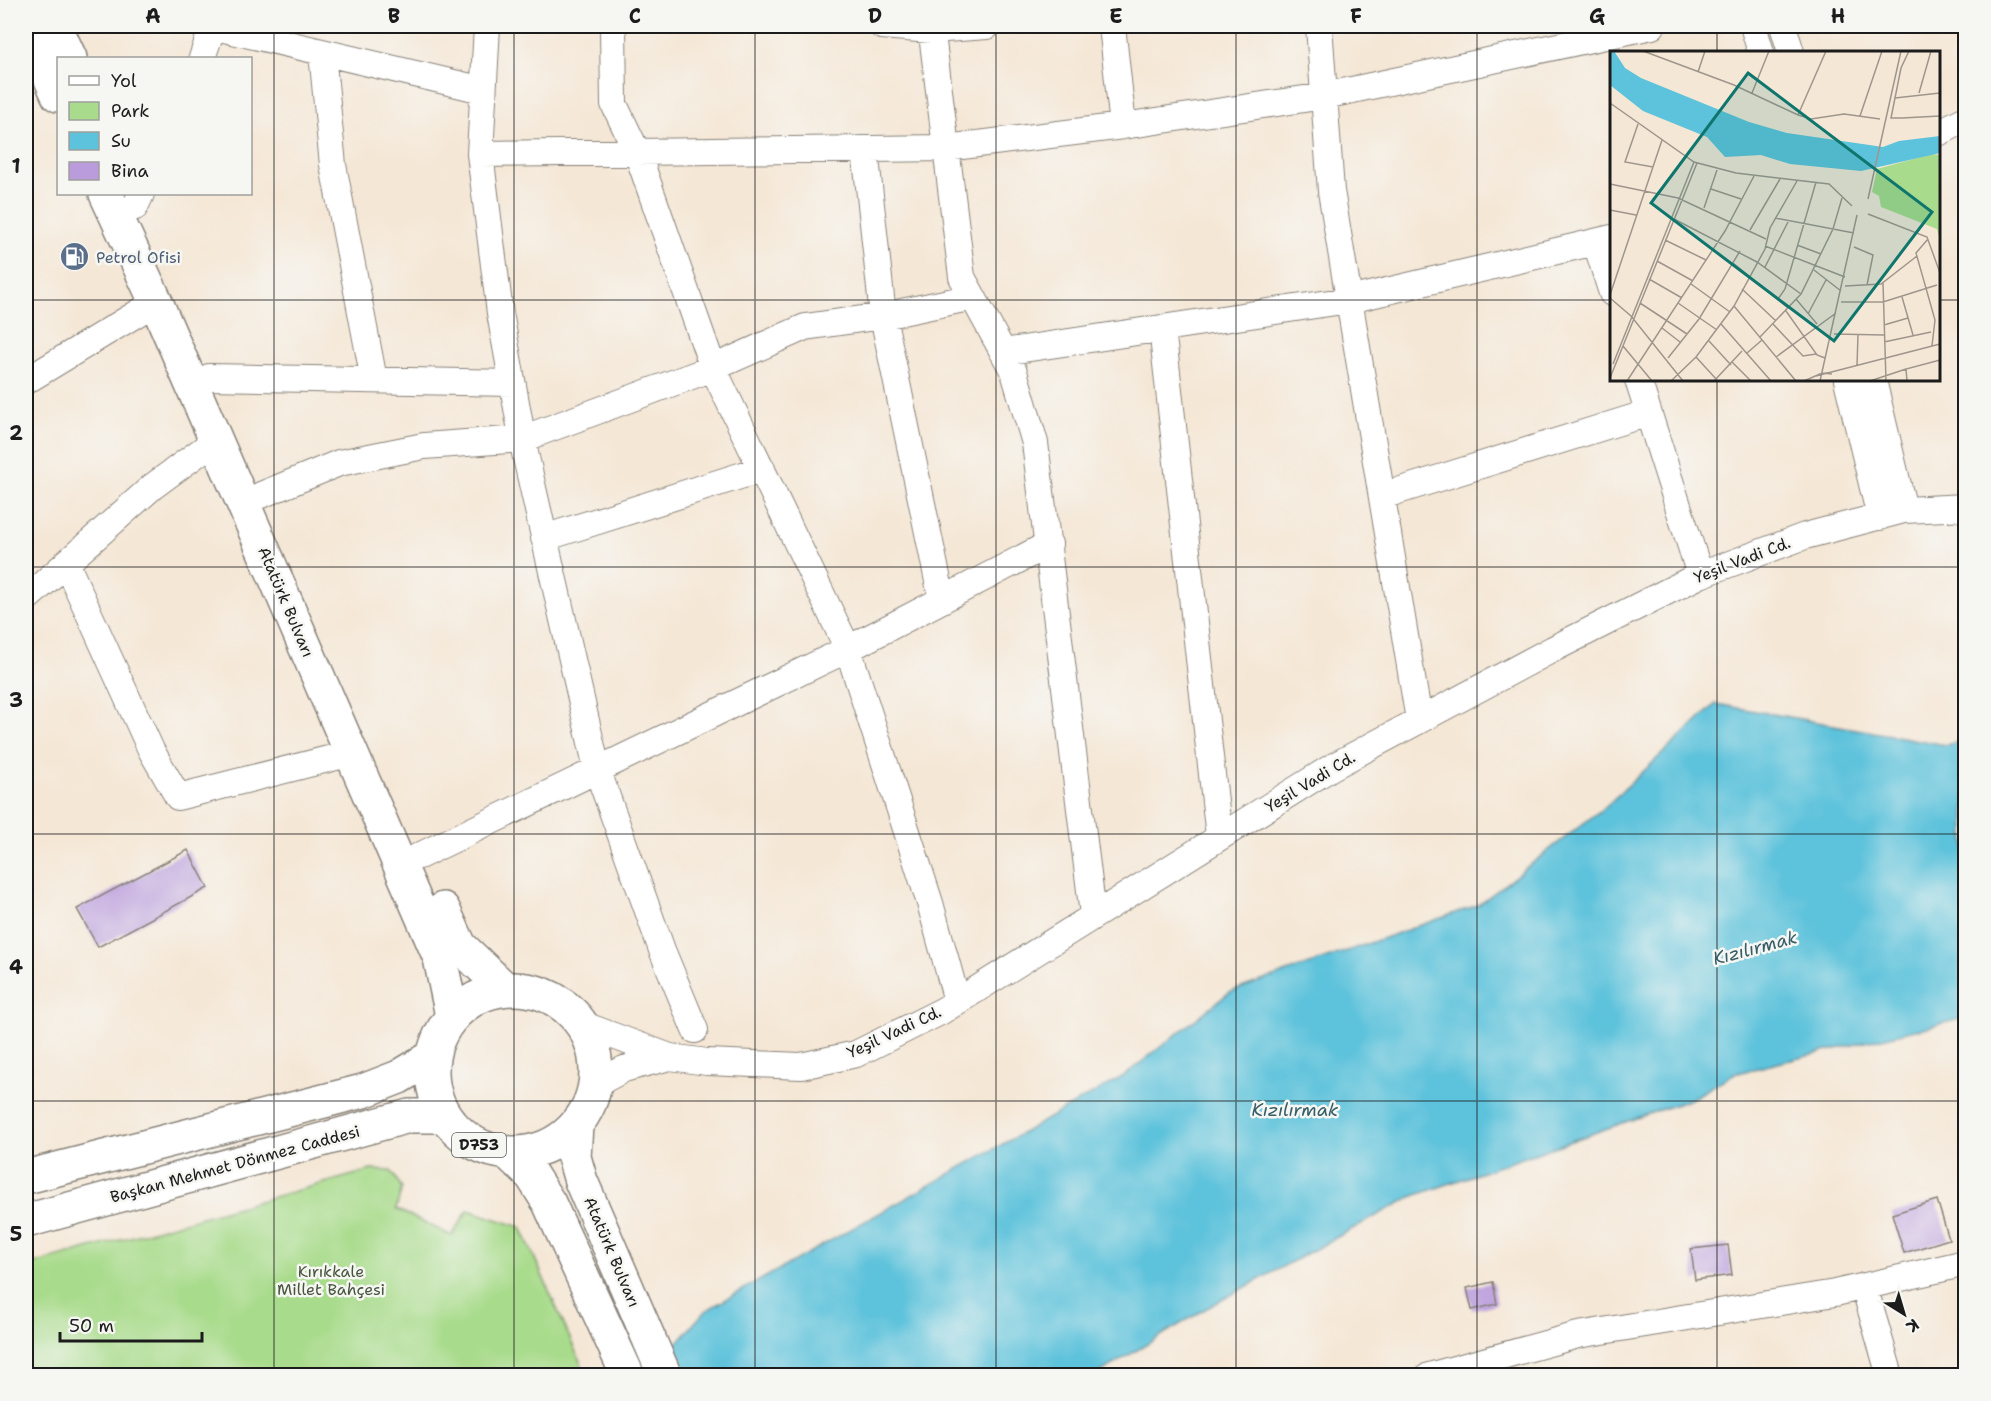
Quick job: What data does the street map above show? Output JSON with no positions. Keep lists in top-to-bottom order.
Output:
{
  "streets": {
    "main road": ["Atatürk Bulvarı", "D753", "Başkan Mehmet Dönmez Caddesi"],
    "street": ["Yeşil Vadi Cd."]
  },
  "crossings": [
    ["Atatürk Bulvarı", "Başkan Mehmet Dönmez Caddesi"]
  ],
  "water": ["Kızılırmak"],
  "parks": ["Kırıkkale Millet Bahçesi"],
  "places": {
    "fuel station": ["Petrol Ofisi"]
  },
  "legend": [
    "Yol",
    "Park",
    "Su",
    "Bina"
  ],
  "scale_bar": "50 m",
  "north": "bottom right",
  "grid": {
    "columns": [
      "A",
      "B",
      "C",
      "D",
      "E",
      "F",
      "G",
      "H"
    ],
    "rows": [
      "1",
      "2",
      "3",
      "4",
      "5"
    ]
  }
}
